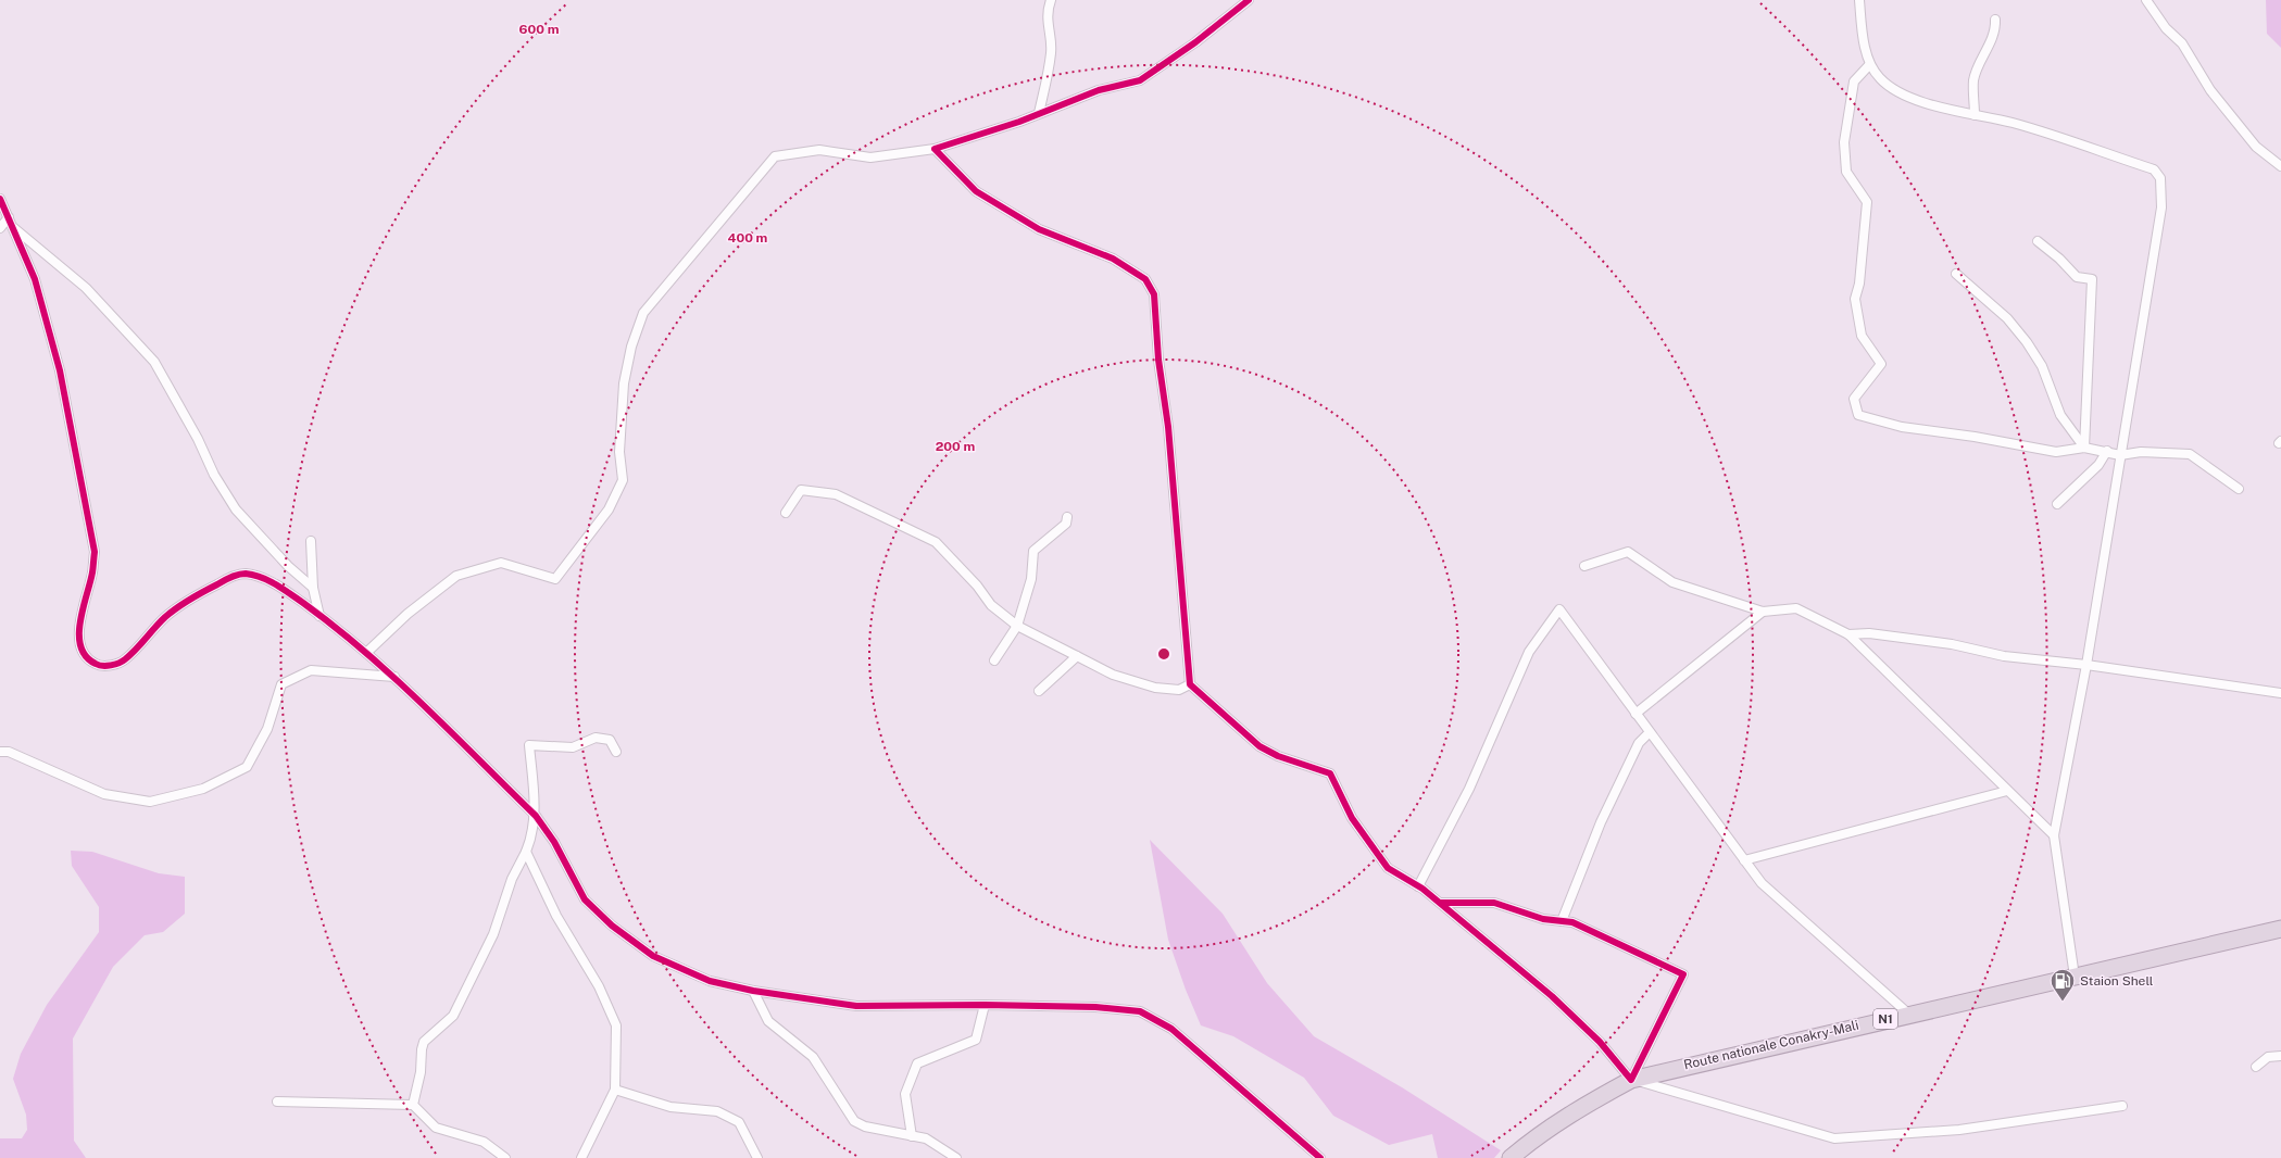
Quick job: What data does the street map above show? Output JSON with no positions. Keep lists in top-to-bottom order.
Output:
{
  "streets": {
    "highway": ["N1", "Route nationale Conakry-Mali"]
  },
  "places": {
    "fuel station": ["Staion Shell"]
  },
  "rings": ["600 m", "400 m", "200 m"]
}
